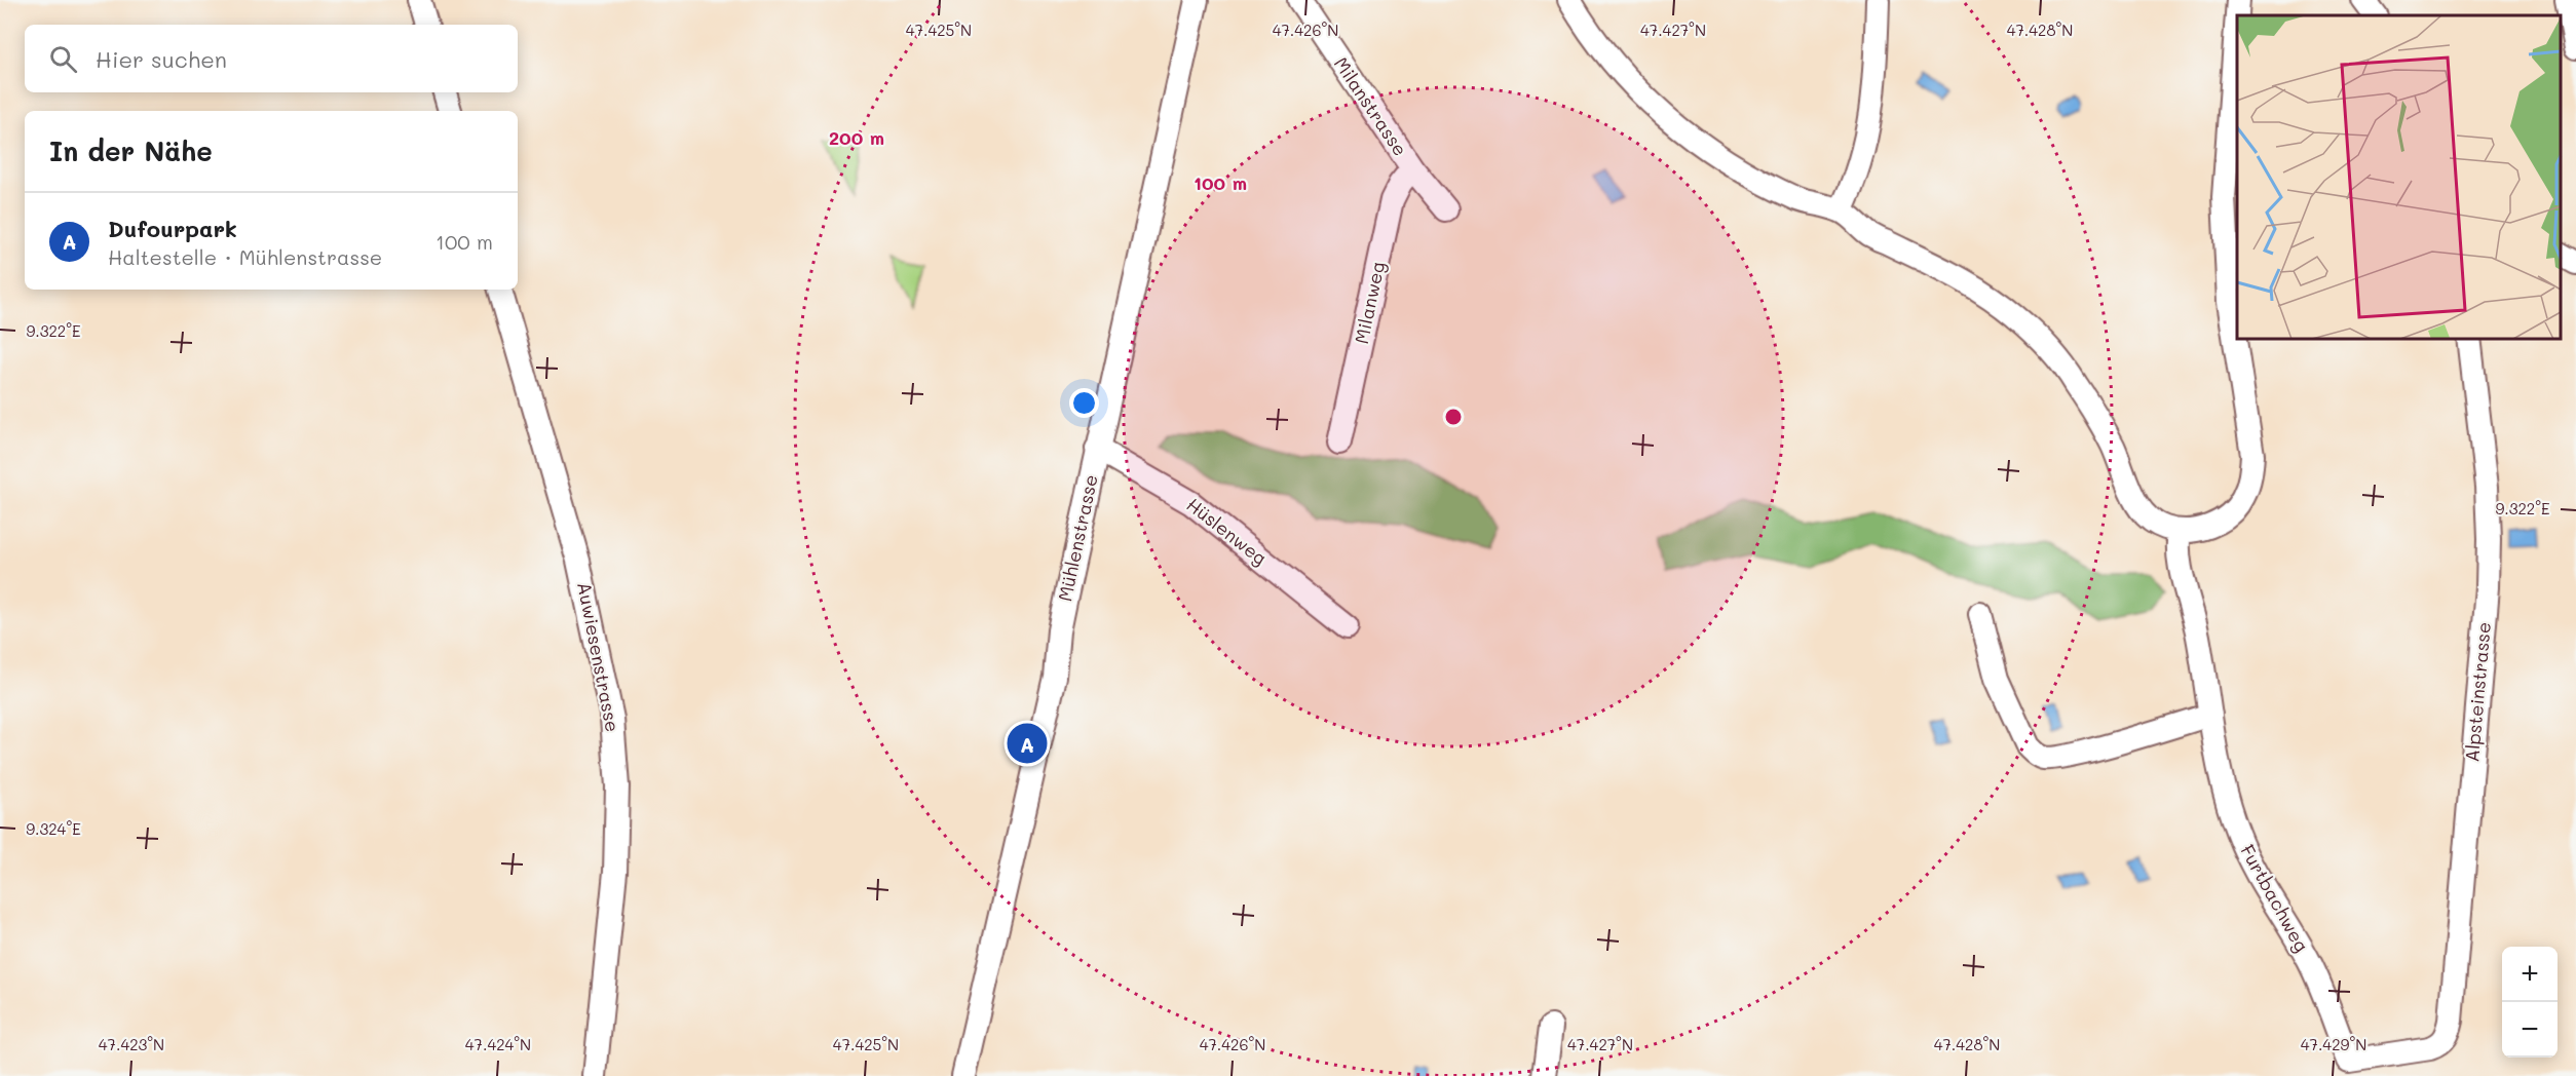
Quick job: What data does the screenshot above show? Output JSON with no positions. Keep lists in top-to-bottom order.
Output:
{
  "streets": {
    "street": [
      "Milanstrasse",
      "Milanweg",
      "Hüslenweg",
      "Mühlenstrasse",
      "Auwiesenstrasse",
      "Alpsteinstrasse",
      "Furtbachweg"
    ]
  },
  "crossings": [
    ["Milanstrasse", "Milanweg"],
    ["Hüslenweg", "Mühlenstrasse"],
    ["Alpsteinstrasse", "Furtbachweg"]
  ],
  "page": {
    "search": "Hier suchen",
    "heading": "In der Nähe",
    "list": [
      {
        "mark": "A",
        "name": "Dufourpark",
        "note": "Haltestelle · Mühlenstrasse",
        "value": "100 m"
      }
    ],
    "pins": "A",
    "map_buttons": ["+", "−"]
  },
  "coordinates": [
    "47.425°N",
    "47.426°N",
    "47.427°N",
    "47.428°N",
    "9.322°E",
    "9.324°E",
    "47.423°N",
    "47.424°N",
    "47.429°N"
  ],
  "rings": ["200 m", "100 m"]
}
